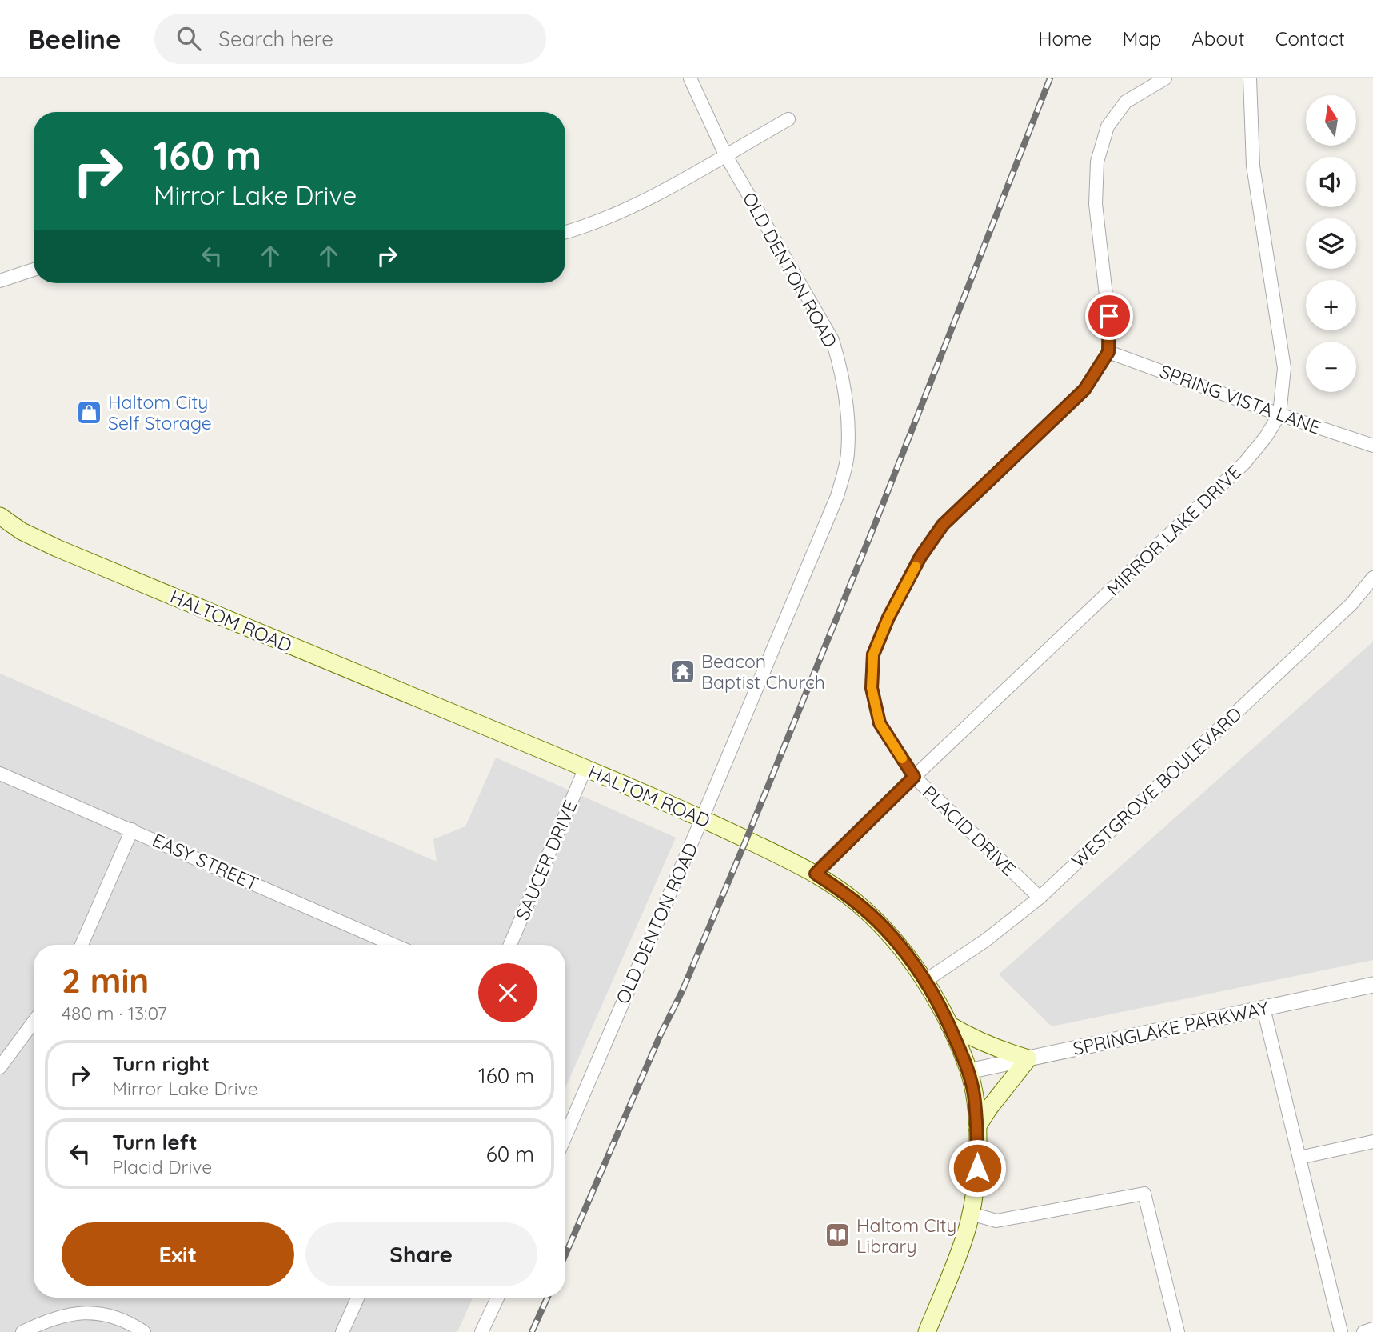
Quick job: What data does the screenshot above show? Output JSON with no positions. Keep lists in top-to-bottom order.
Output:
{
  "streets": {
    "main road": ["HALTOM ROAD"],
    "street": [
      "OLD DENTON ROAD",
      "SPRING VISTA LANE",
      "MIRROR LAKE DRIVE",
      "WESTGROVE BOULEVARD",
      "PLACID DRIVE",
      "SAUCER DRIVE",
      "EASY STREET",
      "SPRINGLAKE PARKWAY"
    ]
  },
  "crossings": [
    ["OLD DENTON ROAD", "HALTOM ROAD"],
    ["SPRING VISTA LANE", "MIRROR LAKE DRIVE"],
    ["SPRING VISTA LANE", "PLACID DRIVE"],
    ["MIRROR LAKE DRIVE", "HALTOM ROAD"],
    ["MIRROR LAKE DRIVE", "PLACID DRIVE"],
    ["HALTOM ROAD", "WESTGROVE BOULEVARD"],
    ["HALTOM ROAD", "SAUCER DRIVE"],
    ["HALTOM ROAD", "SPRINGLAKE PARKWAY"],
    ["WESTGROVE BOULEVARD", "PLACID DRIVE"]
  ],
  "places": {
    "shop": ["Haltom City Self Storage"],
    "temple": ["Beacon Baptist Church"],
    "library": ["Haltom City Library"]
  },
  "north": "top",
  "page": {
    "header": "Beeline",
    "search": "Search here",
    "nav": [
      "Home",
      "Map",
      "About",
      "Contact"
    ],
    "map_buttons": ["+", "−"],
    "turn": ["160 m", "Mirror Lake Drive"],
    "heading": ["2 min", "480 m · 13:07"],
    "list": [
      {
        "name": "Turn right",
        "note": "Mirror Lake Drive",
        "value": "160 m"
      },
      {
        "name": "Turn left",
        "note": "Placid Drive",
        "value": "60 m"
      }
    ],
    "buttons": ["Exit", "Share"]
  }
}
